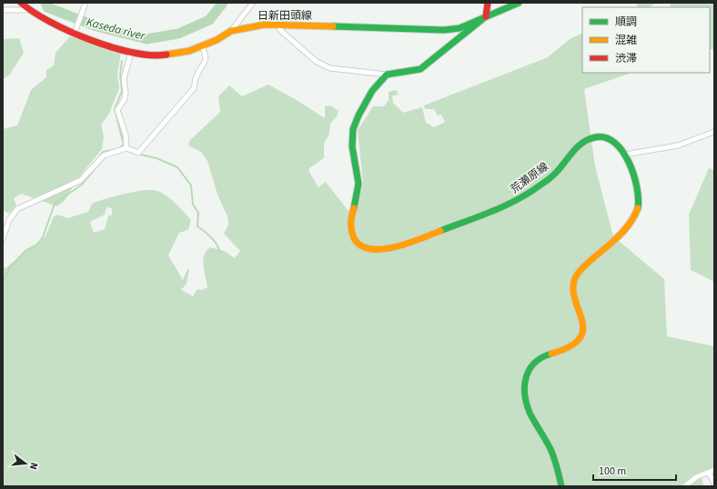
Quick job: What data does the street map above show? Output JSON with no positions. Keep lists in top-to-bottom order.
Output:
{
  "streets": {
    "street": ["日新田頭線", "荒瀬原線"]
  },
  "water": ["Kaseda river"],
  "legend": ["順調", "混雑", "渋滞"],
  "scale_bar": "100 m",
  "north": "right"
}
